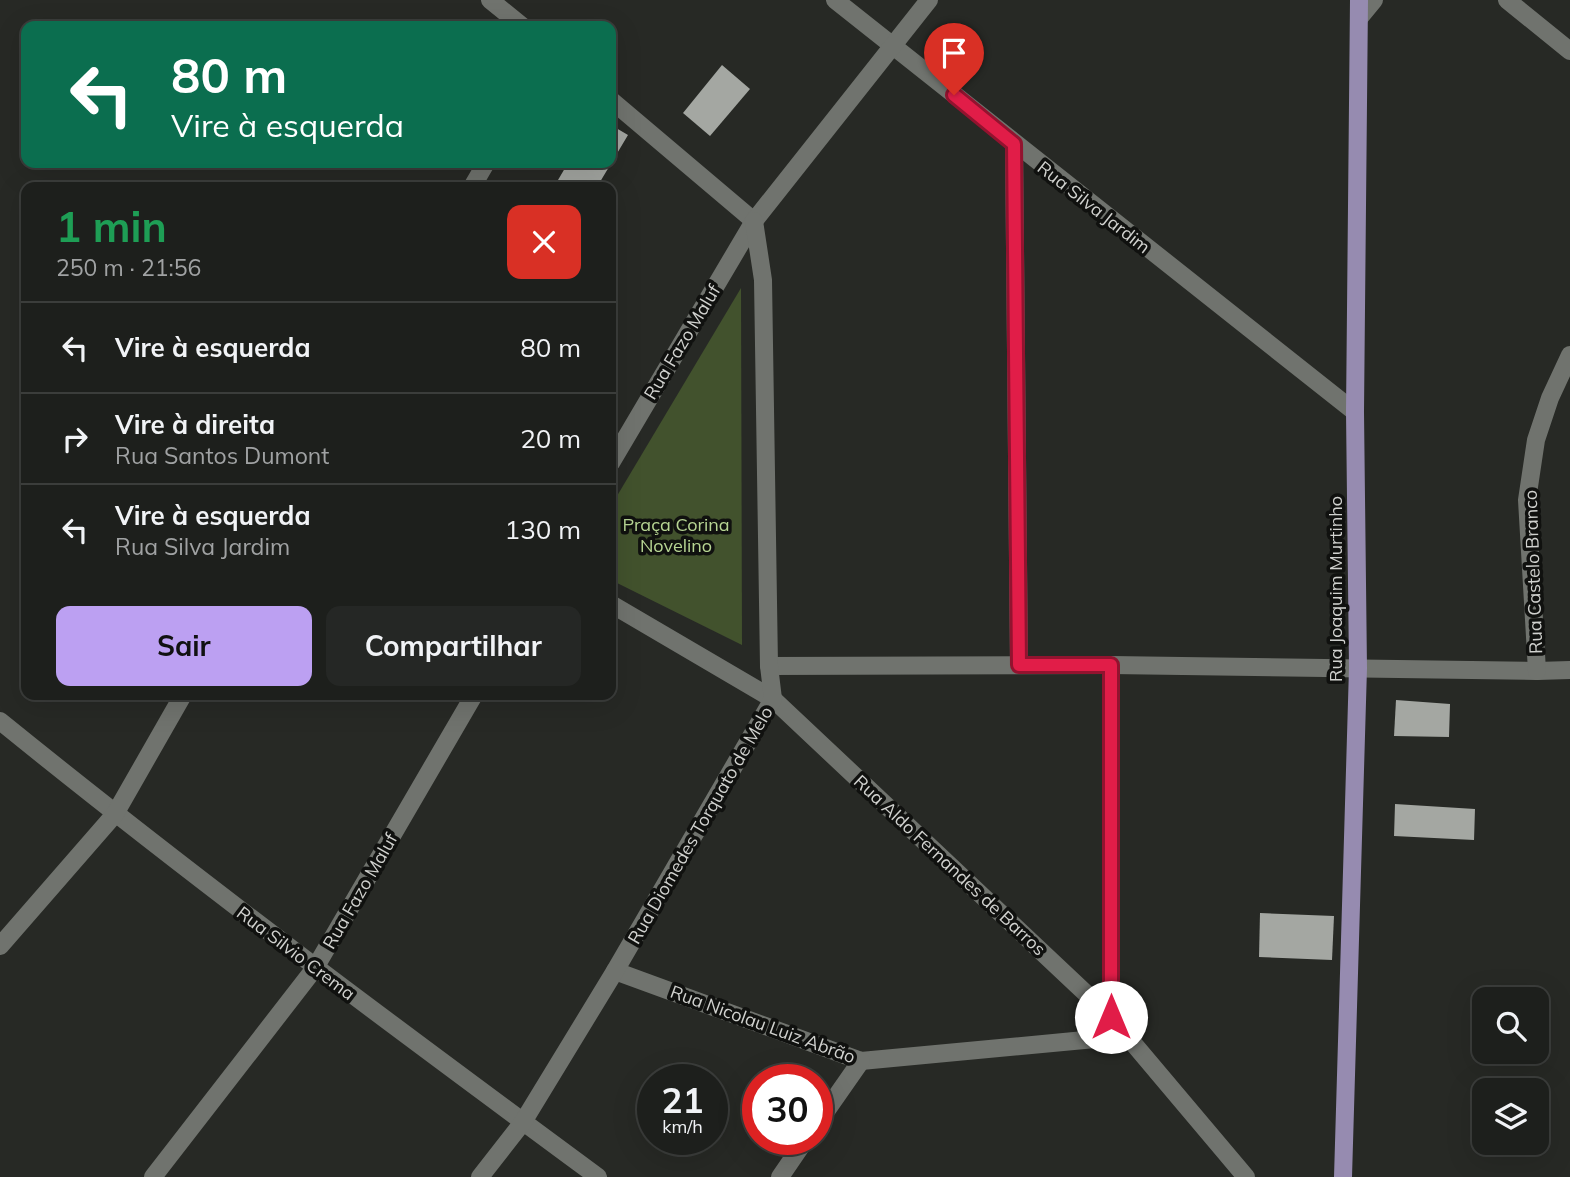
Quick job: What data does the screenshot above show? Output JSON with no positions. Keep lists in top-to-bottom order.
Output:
{
  "streets": {
    "main road": ["Rua Joaquim Murtinho"],
    "street": [
      "Rua Silva Jardim",
      "Rua Fazo Maluf",
      "Rua Castelo Branco",
      "Rua Diomedes Torquato de Melo",
      "Rua Aldo Fernandes de Barros",
      "Rua Silvio Crema",
      "Rua Nicolau Luiz Abrão"
    ]
  },
  "crossings": [
    ["Rua Silva Jardim", "Rua Fazo Maluf"],
    ["Rua Silva Jardim", "Rua Joaquim Murtinho"],
    ["Rua Fazo Maluf", "Rua Diomedes Torquato de Melo"],
    ["Rua Fazo Maluf", "Rua Silvio Crema"],
    ["Rua Diomedes Torquato de Melo", "Rua Aldo Fernandes de Barros"],
    ["Rua Diomedes Torquato de Melo", "Rua Silvio Crema"],
    ["Rua Diomedes Torquato de Melo", "Rua Nicolau Luiz Abrão"],
    ["Rua Aldo Fernandes de Barros", "Rua Nicolau Luiz Abrão"]
  ],
  "parks": ["Praça Corina Novelino"],
  "page": {
    "turn": ["80 m", "Vire à esquerda"],
    "heading": ["1 min", "250 m · 21:56"],
    "list": [
      {
        "name": "Vire à esquerda",
        "value": "80 m"
      },
      {
        "name": "Vire à direita",
        "note": "Rua Santos Dumont",
        "value": "20 m"
      },
      {
        "name": "Vire à esquerda",
        "note": "Rua Silva Jardim",
        "value": "130 m"
      }
    ],
    "buttons": ["Sair", "Compartilhar"],
    "speed": "21 km/h",
    "limit": "30"
  }
}
